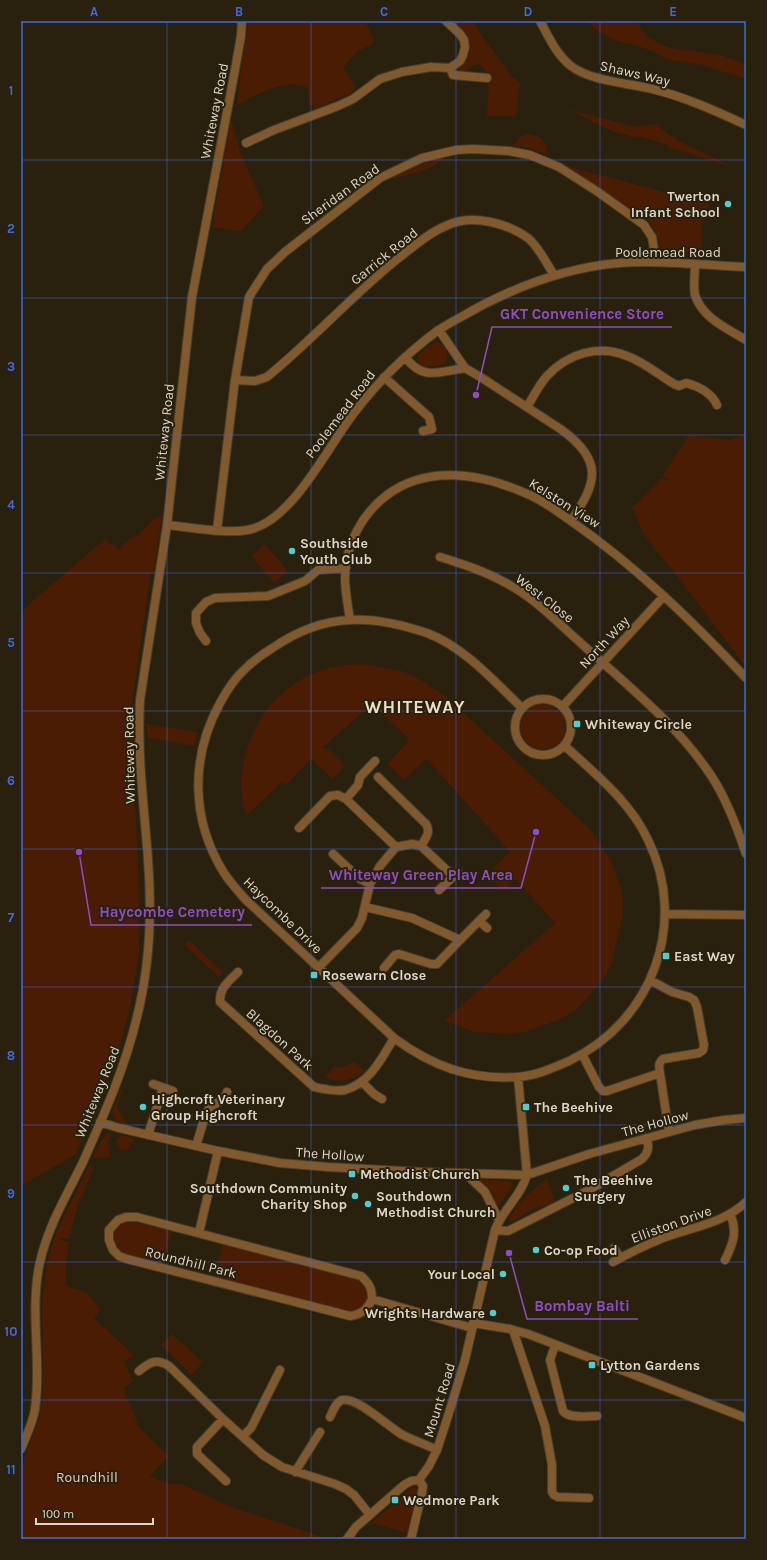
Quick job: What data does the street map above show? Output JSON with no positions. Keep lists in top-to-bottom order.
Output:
{
  "streets": {
    "street": [
      "Shaws Way",
      "Whiteway Road",
      "Sheridan Road",
      "Poolemead Road",
      "Garrick Road",
      "Kelston View",
      "West Close",
      "North Way",
      "Haycombe Drive",
      "Blagdon Park",
      "The Hollow",
      "Elliston Drive",
      "Roundhill Park",
      "Mount Road"
    ]
  },
  "crossings": [
    ["Whiteway Road", "Poolemead Road"],
    ["Whiteway Road", "The Hollow"],
    ["Sheridan Road", "Poolemead Road"],
    ["Sheridan Road", "Garrick Road"],
    ["Poolemead Road", "Garrick Road"],
    ["Kelston View", "North Way"],
    ["Kelston View", "Haycombe Drive"],
    ["West Close", "North Way"],
    ["North Way", "Haycombe Drive"],
    ["Haycombe Drive", "Blagdon Park"],
    ["The Hollow", "Mount Road"]
  ],
  "districts": ["WHITEWAY"],
  "parks": ["Roundhill"],
  "places": {
    "other": [
      "Twerton Infant School",
      "GKT Convenience Store",
      "Southside Youth Club",
      "Whiteway Green Play Area",
      "Haycombe Cemetery",
      "Highcroft Veterinary Group Highcroft",
      "The Beehive Surgery",
      "Southdown Community Charity Shop",
      "Southdown Methodist Church",
      "Co-op Food",
      "Bombay Balti",
      "Your Local",
      "Wrights Hardware"
    ],
    "transit": [
      "Whiteway Circle",
      "East Way",
      "Rosewarn Close",
      "The Beehive",
      "Methodist Church",
      "Lytton Gardens",
      "Wedmore Park"
    ]
  },
  "scale_bar": "100 m",
  "grid": {
    "columns": [
      "A",
      "B",
      "C",
      "D",
      "E"
    ],
    "rows": [
      "1",
      "2",
      "3",
      "4",
      "5",
      "6",
      "7",
      "8",
      "9",
      "10",
      "11"
    ]
  }
}
